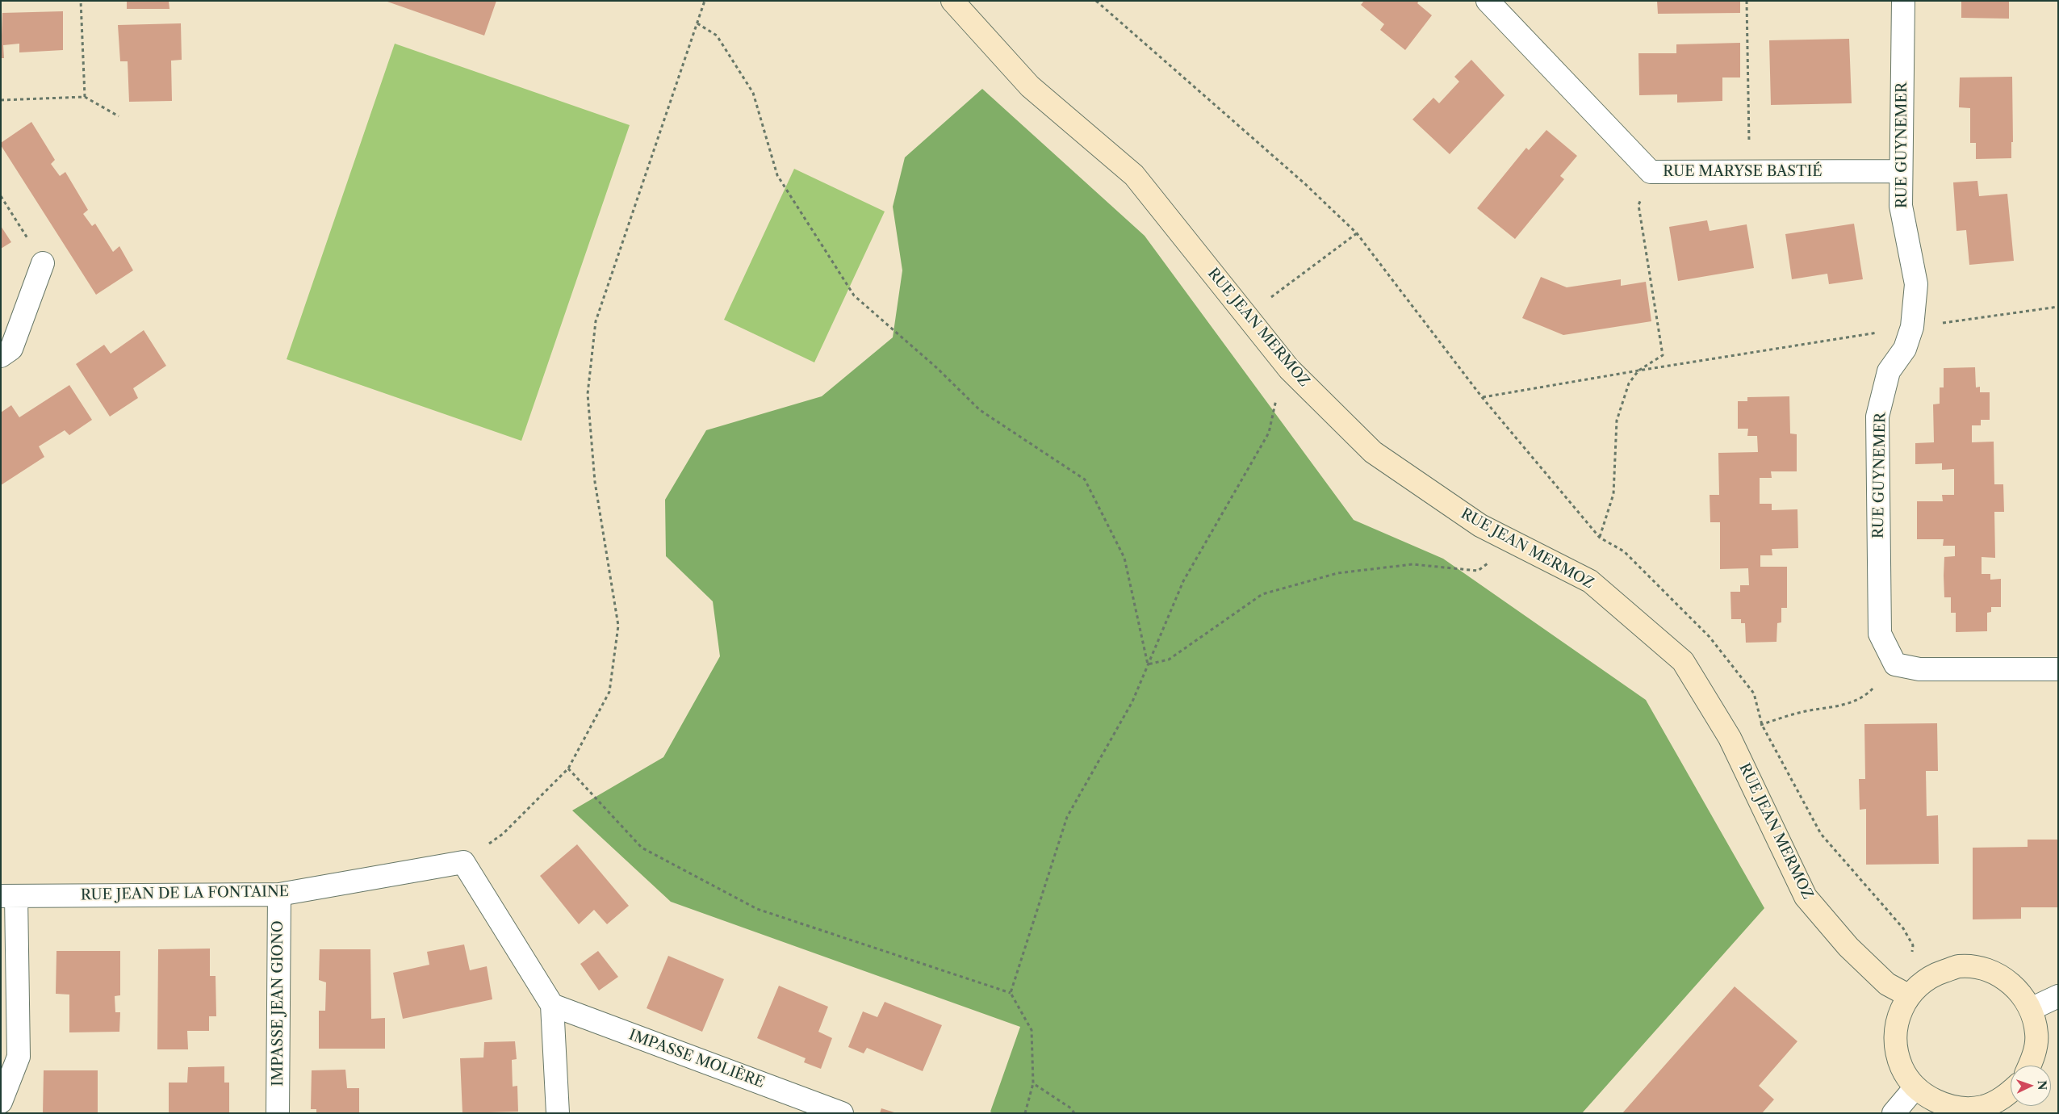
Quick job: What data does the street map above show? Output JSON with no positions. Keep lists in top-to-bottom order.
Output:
{
  "streets": {
    "street": [
      "RUE GUYNEMER",
      "RUE MARYSE BASTIÉ",
      "RUE JEAN MERMOZ",
      "RUE JEAN DE LA FONTAINE",
      "IMPASSE JEAN GIONO",
      "IMPASSE MOLIÈRE"
    ]
  },
  "crossings": [
    ["RUE GUYNEMER", "RUE MARYSE BASTIÉ"],
    ["RUE JEAN DE LA FONTAINE", "IMPASSE JEAN GIONO"]
  ],
  "north": "right"
}
